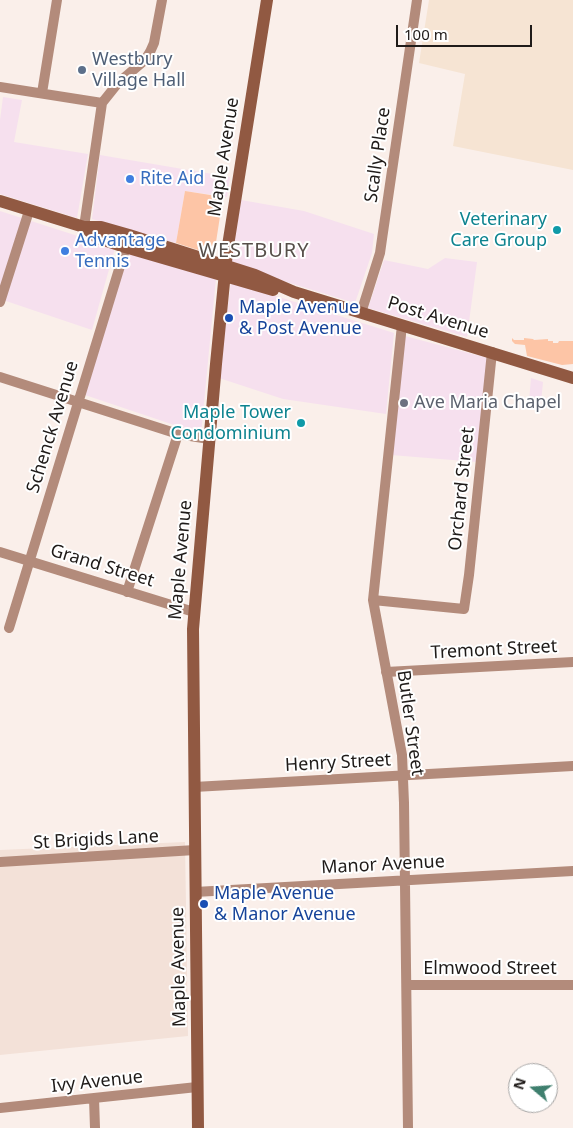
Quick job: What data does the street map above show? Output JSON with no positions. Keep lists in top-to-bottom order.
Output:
{
  "streets": {
    "main road": ["Maple Avenue", "Post Avenue"],
    "street": [
      "Scally Place",
      "Schenck Avenue",
      "Orchard Street",
      "Grand Street",
      "Tremont Street",
      "Butler Street",
      "Henry Street",
      "St Brigids Lane",
      "Manor Avenue",
      "Elmwood Street",
      "Ivy Avenue"
    ]
  },
  "crossings": [
    ["Scally Place", "Post Avenue"],
    ["Maple Avenue", "Post Avenue"],
    ["Maple Avenue", "Grand Street"],
    ["Maple Avenue", "Henry Street"],
    ["Maple Avenue", "St Brigids Lane"],
    ["Maple Avenue", "Manor Avenue"],
    ["Maple Avenue", "Ivy Avenue"],
    ["Post Avenue", "Schenck Avenue"],
    ["Post Avenue", "Orchard Street"],
    ["Post Avenue", "Butler Street"],
    ["Schenck Avenue", "Grand Street"],
    ["Orchard Street", "Butler Street"],
    ["Tremont Street", "Butler Street"],
    ["Butler Street", "Henry Street"],
    ["Butler Street", "Manor Avenue"],
    ["Butler Street", "Elmwood Street"]
  ],
  "districts": ["WESTBURY"],
  "places": [
    "Westbury Village Hall",
    "Rite Aid",
    "Veterinary Care Group",
    "Advantage Tennis",
    "Maple Avenue & Post Avenue",
    "Ave Maria Chapel",
    "Maple Tower Condominium",
    "Maple Avenue & Manor Avenue"
  ],
  "scale_bar": "100 m",
  "north": "left"
}
